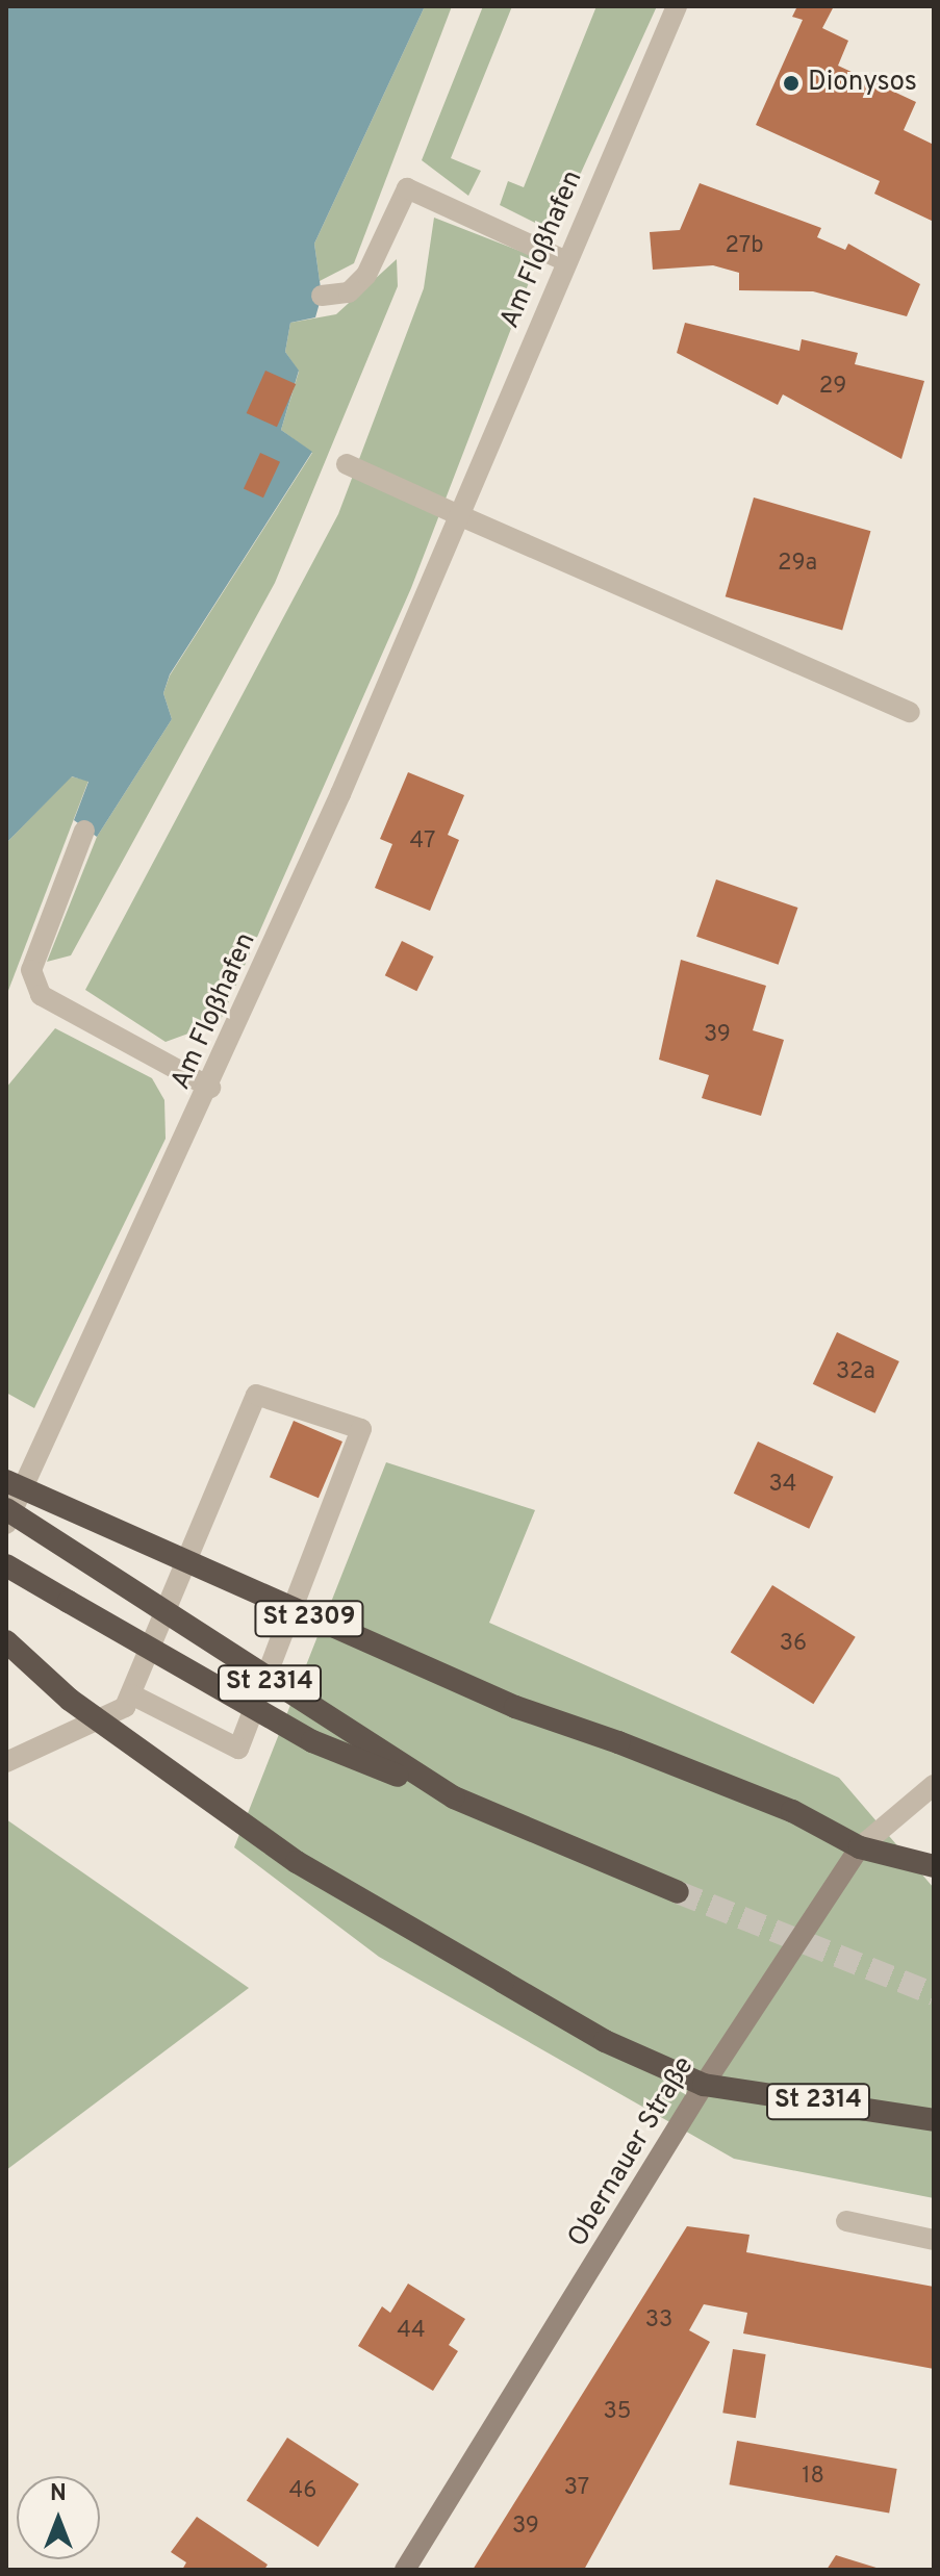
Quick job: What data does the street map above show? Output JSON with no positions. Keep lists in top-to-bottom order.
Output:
{
  "streets": {
    "highway": ["St 2309", "St 2314"],
    "main road": ["Obernauer Straße"],
    "street": ["Am Floßhafen"]
  },
  "crossings": [
    ["St 2309", "Obernauer Straße"],
    ["St 2314", "Obernauer Straße"]
  ],
  "places": ["Dionysos"],
  "house_numbers": [
    "27b",
    "29",
    "29a",
    "47",
    "39",
    "32a",
    "34",
    "36",
    "33",
    "44",
    "35",
    "18",
    "37",
    "46",
    "39"
  ],
  "north": "top"
}
